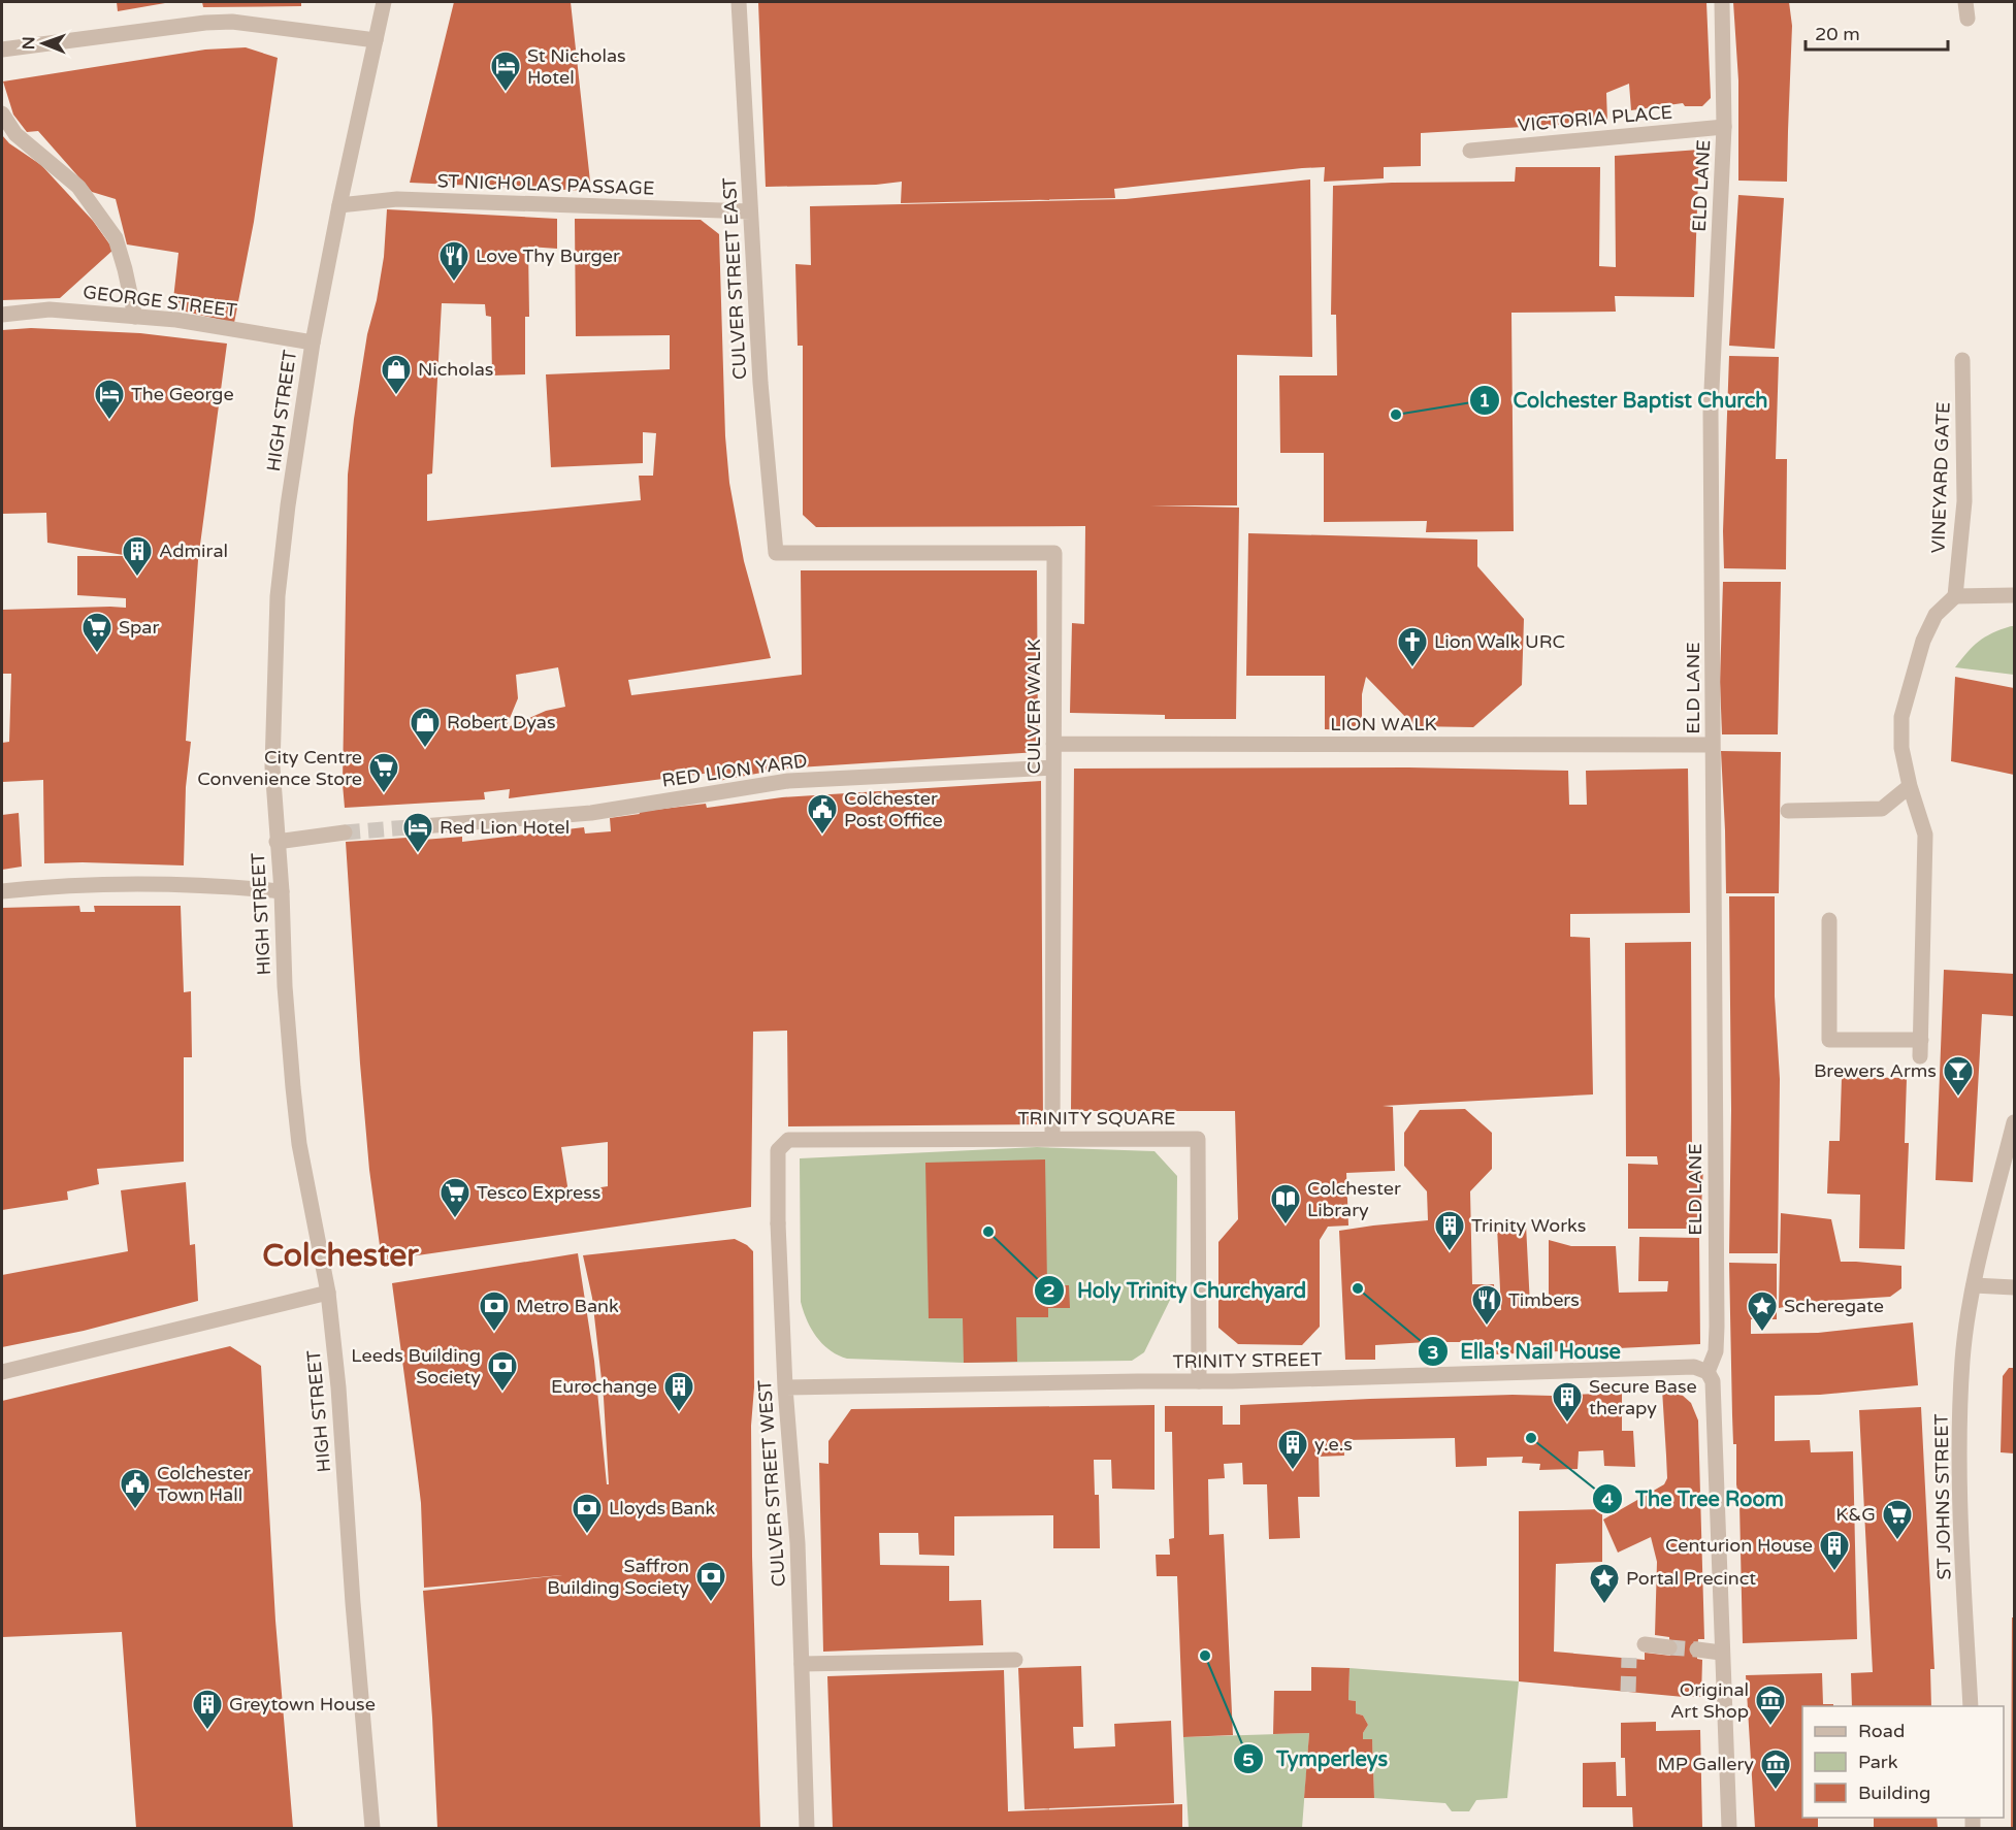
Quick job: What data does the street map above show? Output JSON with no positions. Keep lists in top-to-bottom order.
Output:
{
  "streets": {
    "street": [
      "VICTORIA PLACE",
      "ST NICHOLAS PASSAGE",
      "ELD LANE",
      "CULVER STREET EAST",
      "GEORGE STREET",
      "HIGH STREET",
      "VINEYARD GATE",
      "CULVER WALK",
      "LION WALK",
      "RED LION YARD",
      "TRINITY SQUARE",
      "TRINITY STREET",
      "CULVER STREET WEST",
      "ST JOHNS STREET"
    ]
  },
  "crossings": [
    ["VICTORIA PLACE", "ELD LANE"],
    ["ST NICHOLAS PASSAGE", "CULVER STREET EAST"],
    ["ST NICHOLAS PASSAGE", "HIGH STREET"],
    ["ELD LANE", "LION WALK"],
    ["ELD LANE", "TRINITY STREET"],
    ["CULVER STREET EAST", "CULVER WALK"],
    ["GEORGE STREET", "HIGH STREET"],
    ["CULVER WALK", "LION WALK"],
    ["CULVER WALK", "RED LION YARD"],
    ["CULVER WALK", "TRINITY SQUARE"],
    ["TRINITY SQUARE", "TRINITY STREET"],
    ["TRINITY SQUARE", "CULVER STREET WEST"],
    ["TRINITY STREET", "CULVER STREET WEST"]
  ],
  "districts": ["Colchester"],
  "places": {
    "hotel": ["St Nicholas Hotel", "The George", "Red Lion Hotel"],
    "restaurant": ["Love Thy Burger", "Timbers"],
    "shop": ["Nicholas", "Robert Dyas"],
    "other": [
      "Colchester Baptist Church",
      "Holy Trinity Churchyard",
      "Ella's Nail House",
      "The Tree Room",
      "Tymperleys"
    ],
    "building": [
      "Admiral",
      "Trinity Works",
      "Eurochange",
      "Secure Base therapy",
      "y.e.s",
      "Centurion House",
      "Greytown House"
    ],
    "supermarket": [
      "Spar",
      "City Centre Convenience Store",
      "Tesco Express",
      "K&G"
    ],
    "church": ["Lion Walk URC"],
    "public building": ["Colchester Post Office", "Colchester Town Hall"],
    "bar": ["Brewers Arms"],
    "library": ["Colchester Library"],
    "bank": [
      "Metro Bank",
      "Leeds Building Society",
      "Lloyds Bank",
      "Saffron Building Society"
    ],
    "place": ["Scheregate", "Portal Precinct"],
    "museum": ["Original Art Shop", "MP Gallery"]
  },
  "legend": ["Road", "Park", "Building"],
  "scale_bar": "20 m",
  "north": "left"
}
